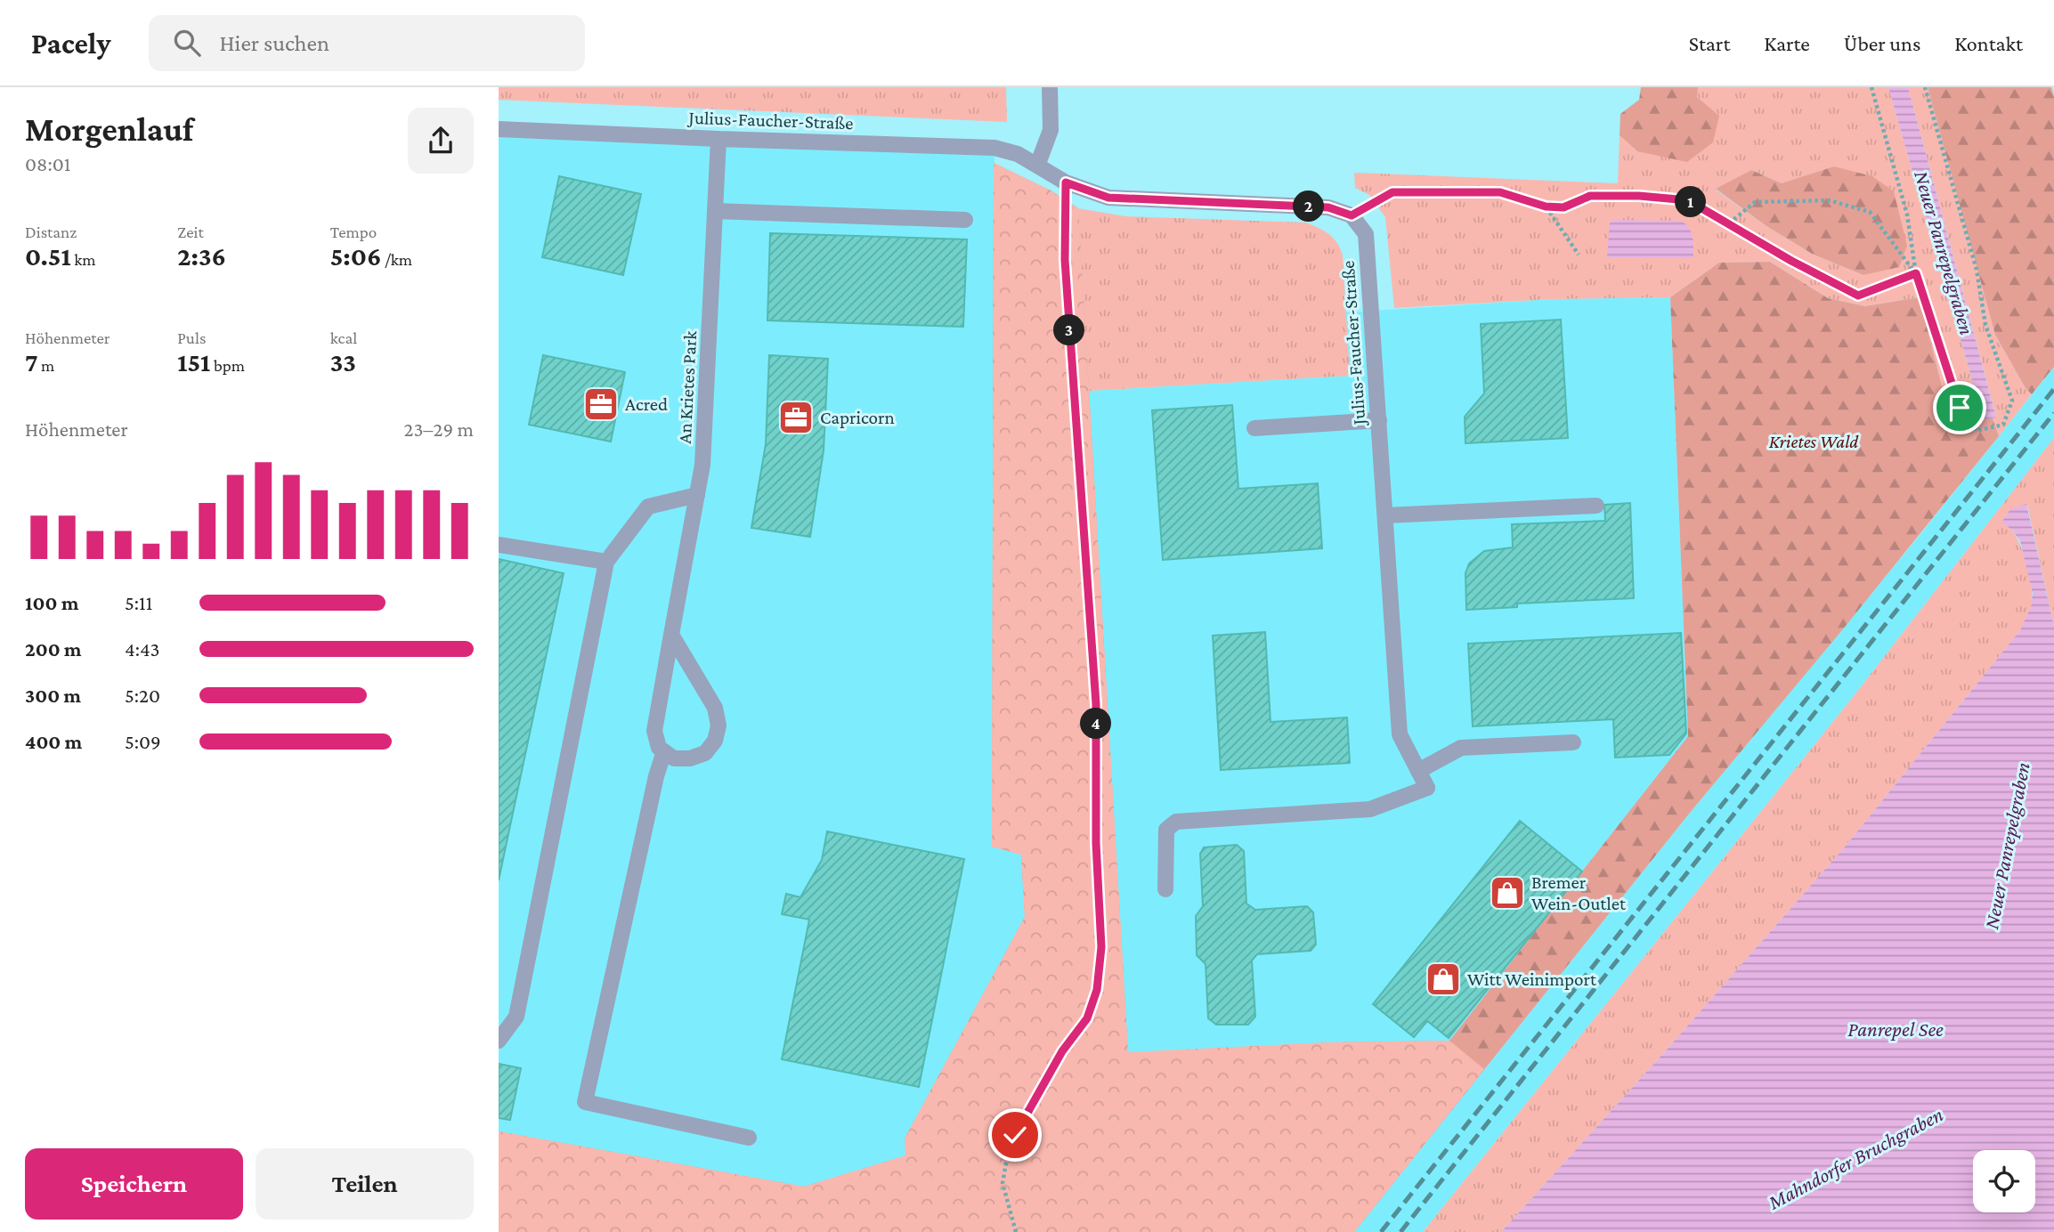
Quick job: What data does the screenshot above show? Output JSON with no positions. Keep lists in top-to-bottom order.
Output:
{
  "streets": {
    "street": ["Julius-Faucher-Straße", "An Krietes Park"]
  },
  "crossings": [
    ["Julius-Faucher-Straße", "An Krietes Park"]
  ],
  "water": ["Neuer Panrepelgraben", "Panrepel See", "Mahndorfer Bruchgraben"],
  "parks": ["Krietes Wald"],
  "places": {
    "office": ["Acred", "Capricorn"],
    "shop": ["Bremer Wein-Outlet", "Witt Weinimport"]
  },
  "page": {
    "header": "Pacely",
    "search": "Hier suchen",
    "nav": [
      "Start",
      "Karte",
      "Über uns",
      "Kontakt"
    ],
    "heading": ["Morgenlauf", "08:01"],
    "pins": [
      "1",
      "2",
      "3",
      "4"
    ],
    "stats": [
      ["Distanz", "0.51 km"],
      ["Zeit", "2:36"],
      ["Tempo", "5:06 /km"],
      ["Höhenmeter", "7 m"],
      ["Puls", "151 bpm"],
      ["kcal", "33"]
    ],
    "chart": ["Höhenmeter", "23–29 m"],
    "list": [
      {
        "name": "100 m",
        "note": "5:11"
      },
      {
        "name": "200 m",
        "note": "4:43"
      },
      {
        "name": "300 m",
        "note": "5:20"
      },
      {
        "name": "400 m",
        "note": "5:09"
      }
    ],
    "buttons": ["Speichern", "Teilen"]
  }
}
